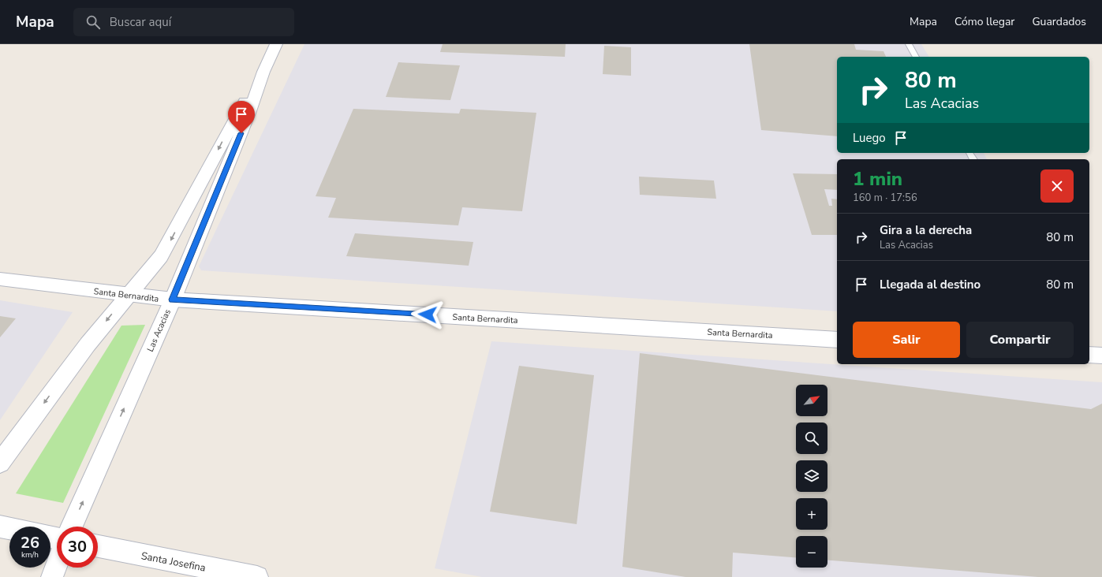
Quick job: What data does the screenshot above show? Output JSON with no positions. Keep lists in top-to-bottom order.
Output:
{
  "streets": {
    "main road": ["Santa Bernardita", "Las Acacias", "Santa Josefina"]
  },
  "crossings": [
    ["Santa Bernardita", "Las Acacias"]
  ],
  "north": "top right",
  "page": {
    "header": "Mapa",
    "search": "Buscar aquí",
    "nav": ["Mapa", "Cómo llegar", "Guardados"],
    "turn": ["80 m", "Las Acacias"],
    "then": "Luego",
    "heading": ["1 min", "160 m · 17:56"],
    "list": [
      {
        "name": "Gira a la derecha",
        "note": "Las Acacias",
        "value": "80 m"
      },
      {
        "name": "Llegada al destino",
        "value": "80 m"
      }
    ],
    "buttons": ["Salir", "Compartir"],
    "map_buttons": ["+", "−"],
    "speed": "26 km/h",
    "limit": "30"
  }
}
